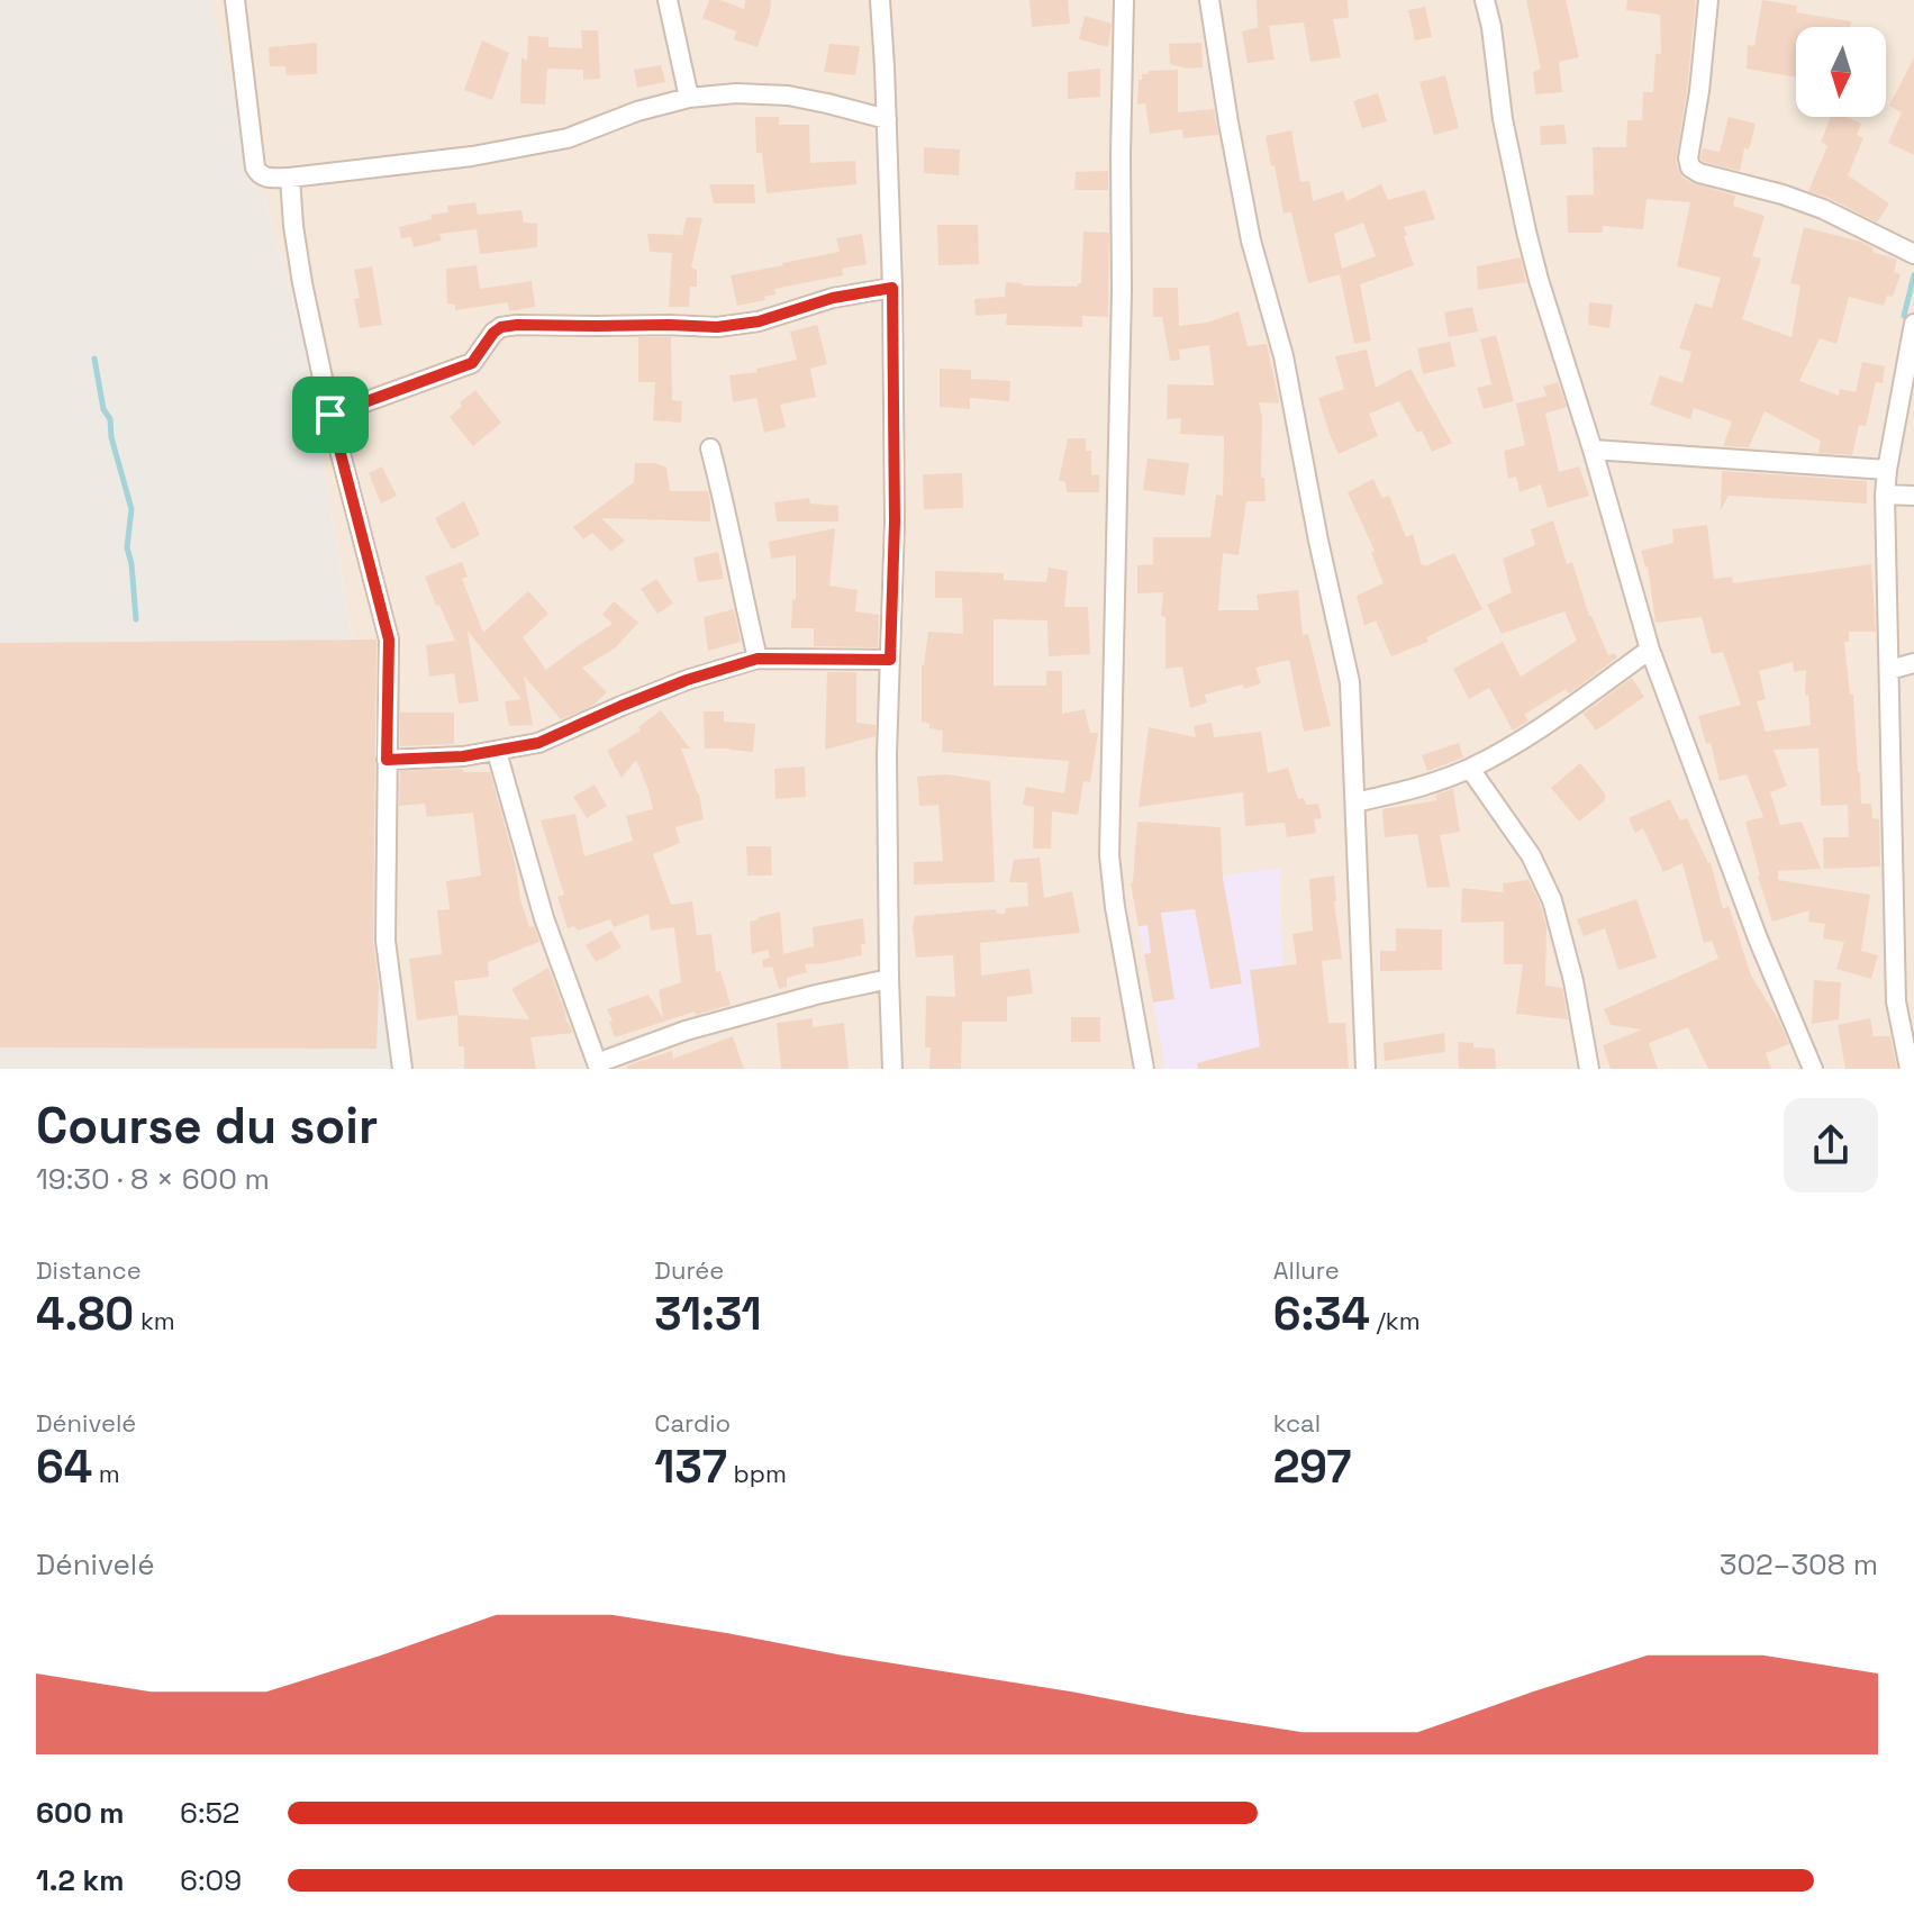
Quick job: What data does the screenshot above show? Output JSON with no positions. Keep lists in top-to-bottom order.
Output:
{
  "north": "bottom",
  "page": {
    "heading": ["Course du soir", "19:30 · 8 × 600 m"],
    "stats": [
      ["Distance", "4.80 km"],
      ["Durée", "31:31"],
      ["Allure", "6:34 /km"],
      ["Dénivelé", "64 m"],
      ["Cardio", "137 bpm"],
      ["kcal", "297"]
    ],
    "chart": ["Dénivelé", "302–308 m"],
    "list": [
      {
        "name": "600 m",
        "note": "6:52"
      },
      {
        "name": "1.2 km",
        "note": "6:09"
      }
    ]
  }
}
